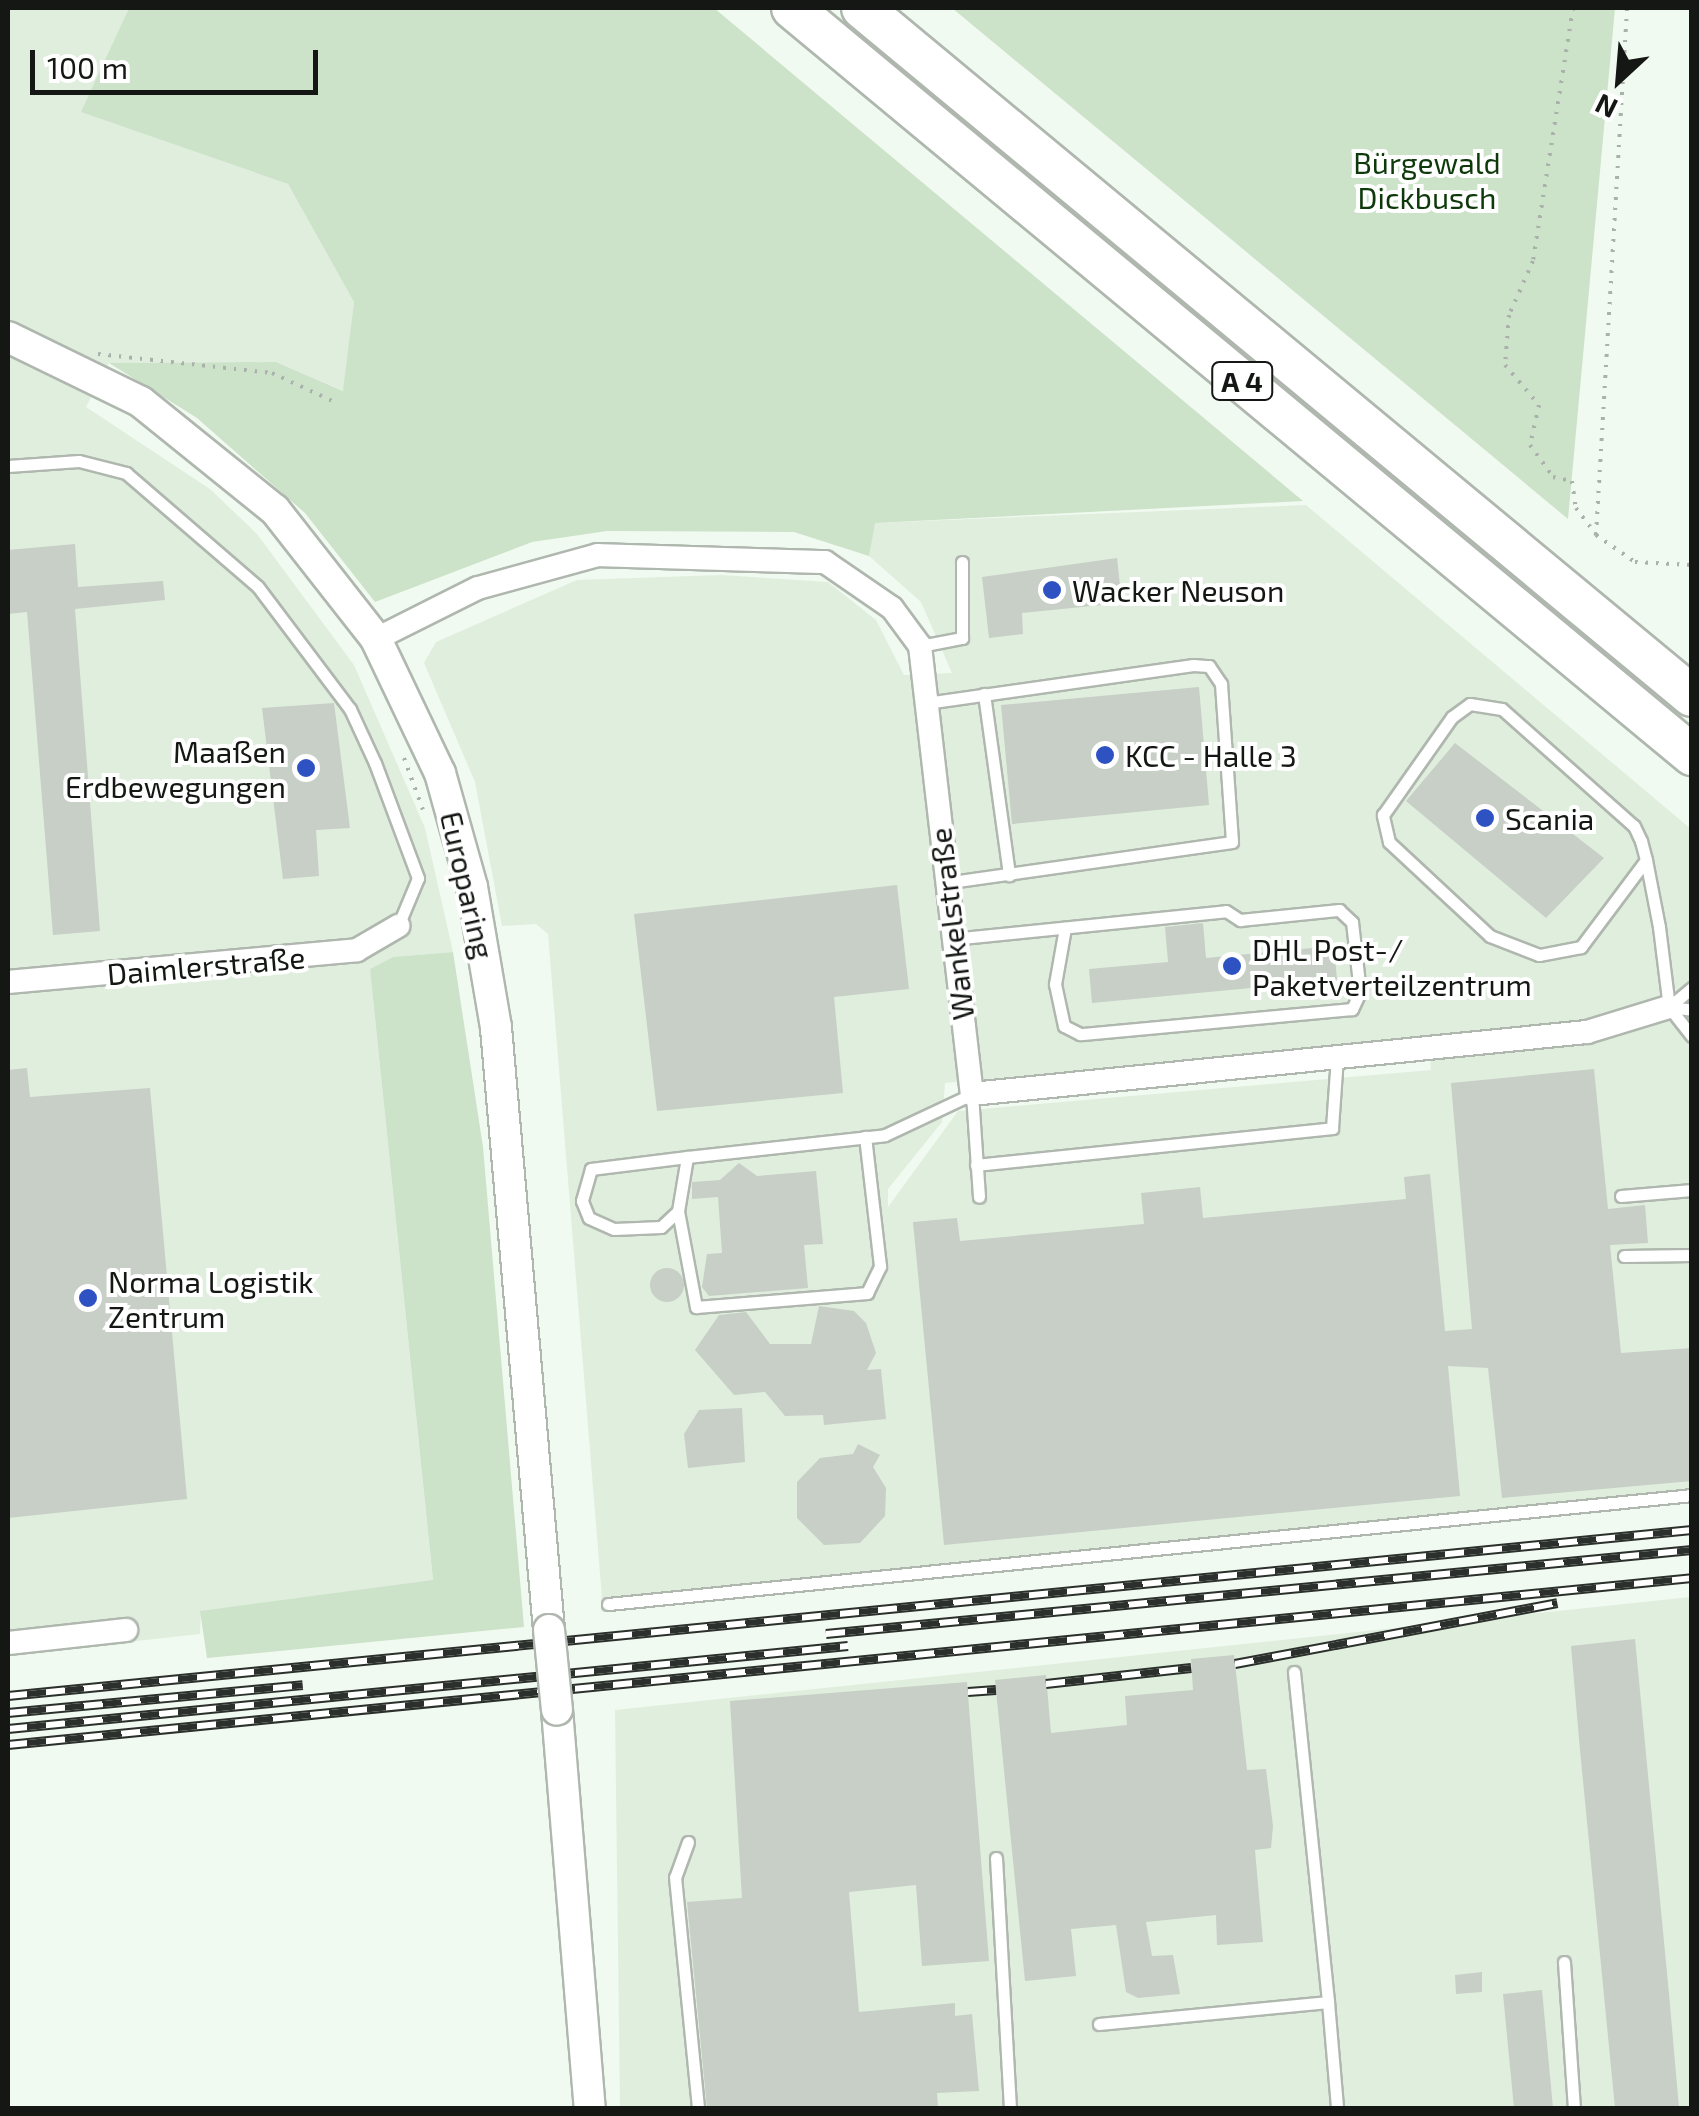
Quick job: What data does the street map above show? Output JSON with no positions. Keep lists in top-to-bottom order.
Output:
{
  "streets": {
    "highway": ["A 4"],
    "street": ["Europaring", "Wankelstraße", "Daimlerstraße"]
  },
  "parks": ["Bürgewald Dickbusch"],
  "places": [
    "Wacker Neuson",
    "KCC - Halle 3",
    "Maaßen Erdbewegungen",
    "Scania",
    "DHL Post-/ Paketverteilzentrum",
    "Norma Logistik Zentrum"
  ],
  "scale_bar": "100 m",
  "north": "bottom left"
}
